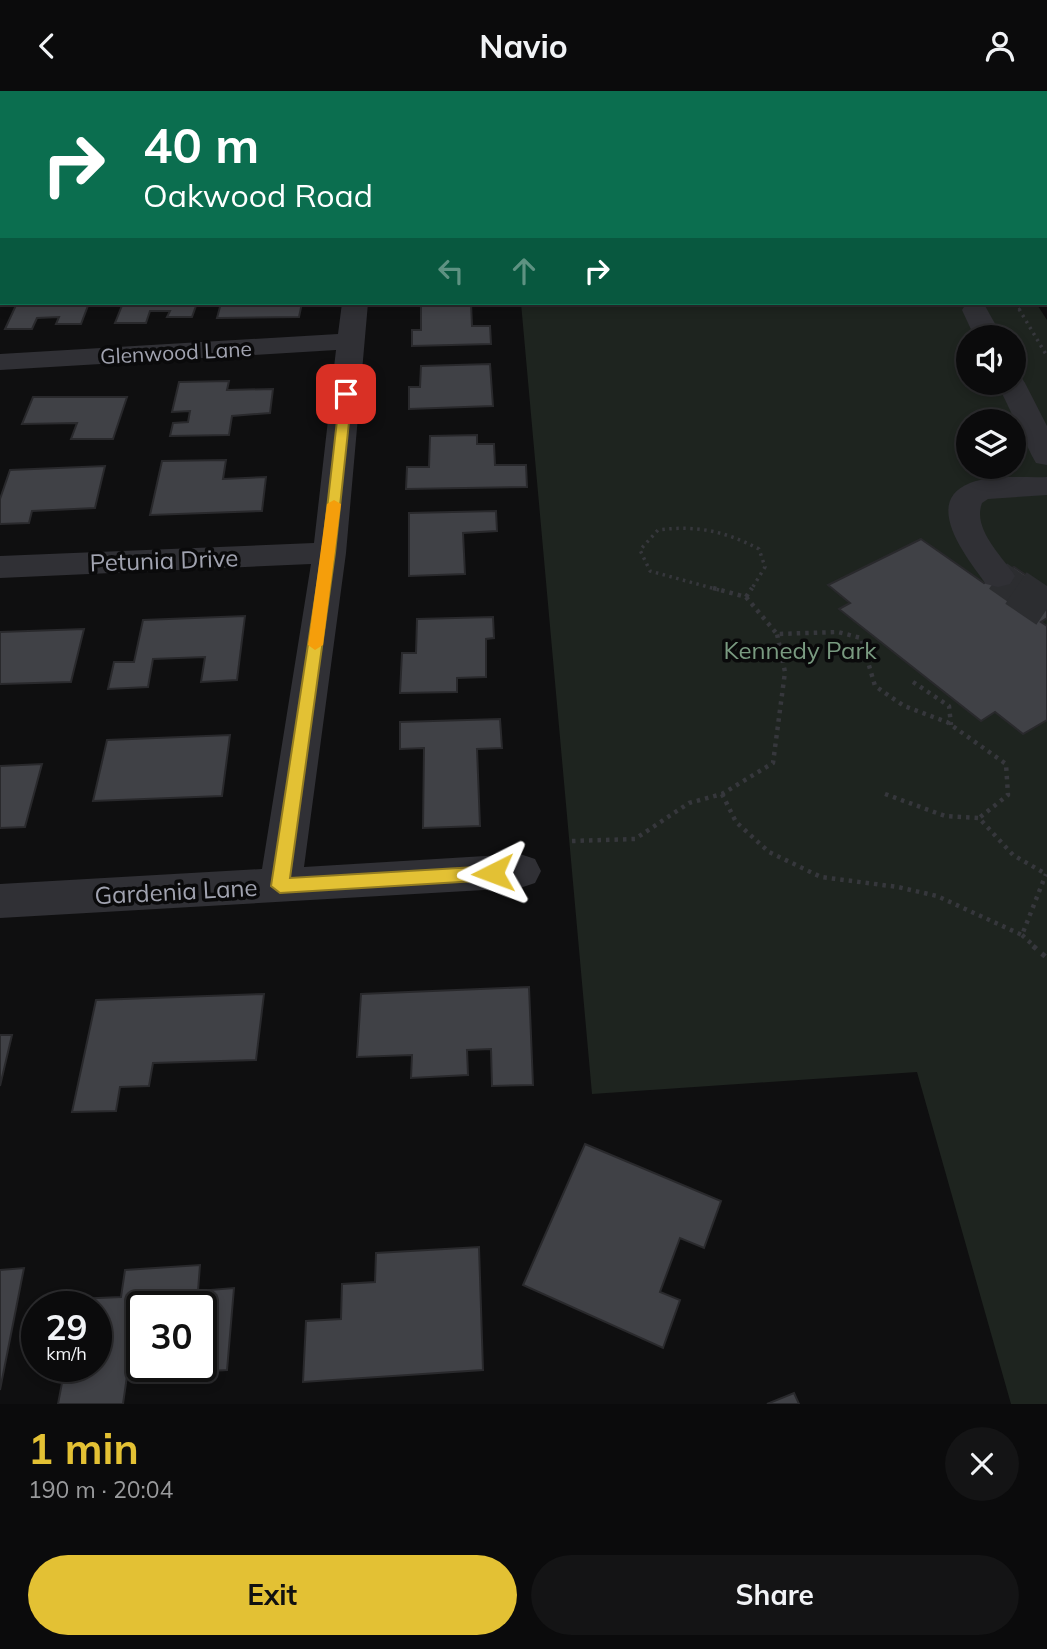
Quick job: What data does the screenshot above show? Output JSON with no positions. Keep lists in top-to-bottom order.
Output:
{
  "streets": {
    "street": ["Glenwood Lane", "Petunia Drive", "Gardenia Lane"]
  },
  "parks": ["Kennedy Park"],
  "page": {
    "header": "Navio",
    "turn": ["40 m", "Oakwood Road"],
    "speed": "29 km/h",
    "limit": "30",
    "heading": ["1 min", "190 m · 20:04"],
    "buttons": ["Exit", "Share"]
  }
}
